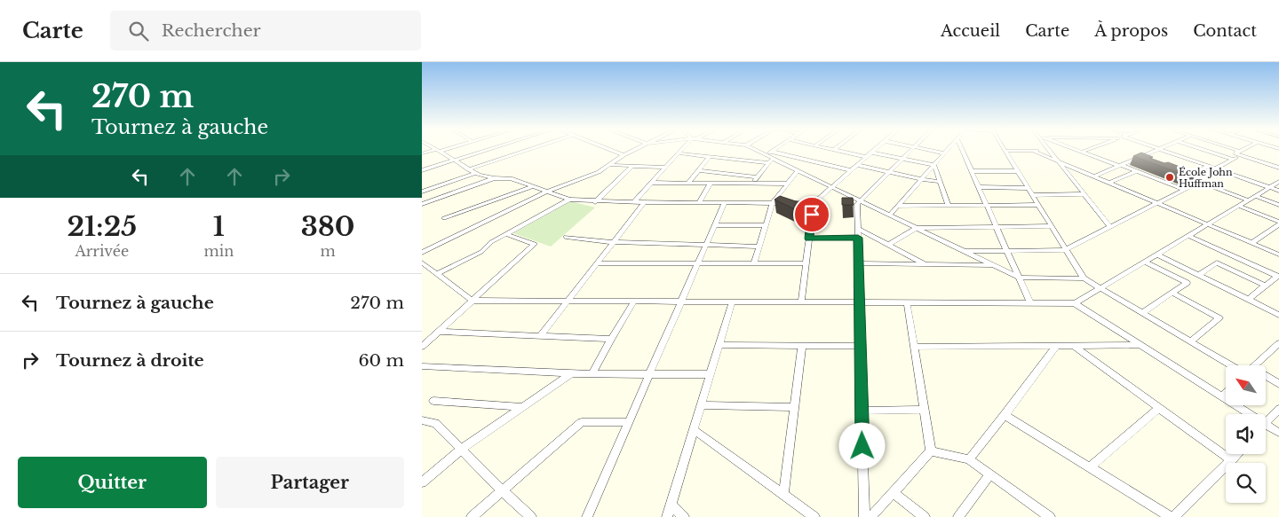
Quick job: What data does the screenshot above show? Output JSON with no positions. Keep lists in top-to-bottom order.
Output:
{
  "places": ["École John Huffman"],
  "north": "top left",
  "page": {
    "header": "Carte",
    "search": "Rechercher",
    "nav": [
      "Accueil",
      "Carte",
      "À propos",
      "Contact"
    ],
    "turn": ["270 m", "Tournez à gauche"],
    "eta": [
      "21:25",
      "Arrivée",
      "1",
      "min",
      "380",
      "m"
    ],
    "list": [
      {
        "name": "Tournez à gauche",
        "value": "270 m"
      },
      {
        "name": "Tournez à droite",
        "value": "60 m"
      }
    ],
    "buttons": ["Quitter", "Partager"]
  }
}
